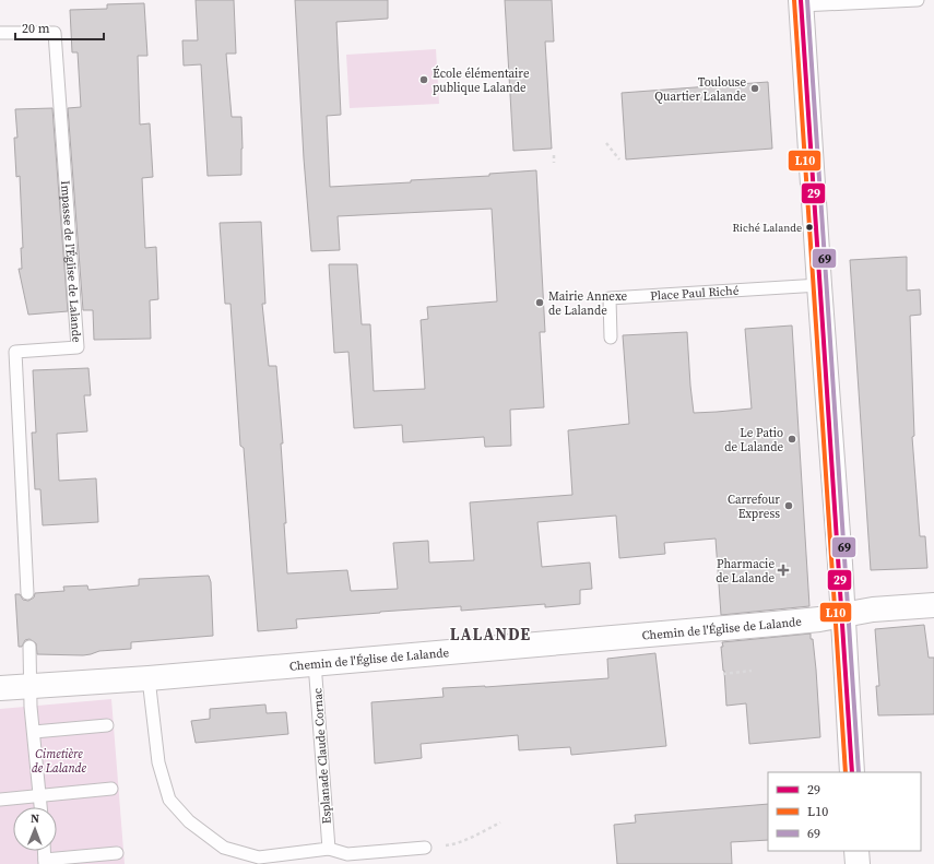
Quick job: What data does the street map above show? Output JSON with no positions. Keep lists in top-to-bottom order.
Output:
{
  "streets": {
    "street": ["Chemin de l'Église de Lalande"],
    "lane": ["Impasse de l'Église de Lalande", "Place Paul Riché", "Esplanade Claude Cornac"]
  },
  "crossings": [
    ["Chemin de l'Église de Lalande", "Esplanade Claude Cornac"]
  ],
  "districts": ["LALANDE"],
  "parks": ["Cimetière de Lalande"],
  "places": {
    "other": [
      "École élémentaire publique Lalande",
      "Toulouse Quartier Lalande",
      "Riché Lalande",
      "Mairie Annexe de Lalande",
      "Le Patio de Lalande",
      "Carrefour Express"
    ],
    "health": ["Pharmacie de Lalande"]
  },
  "lines": ["transit line 29", "transit line L10", "transit line 69"],
  "legend": ["29", "L10", "69"],
  "scale_bar": "20 m",
  "north": "top"
}
